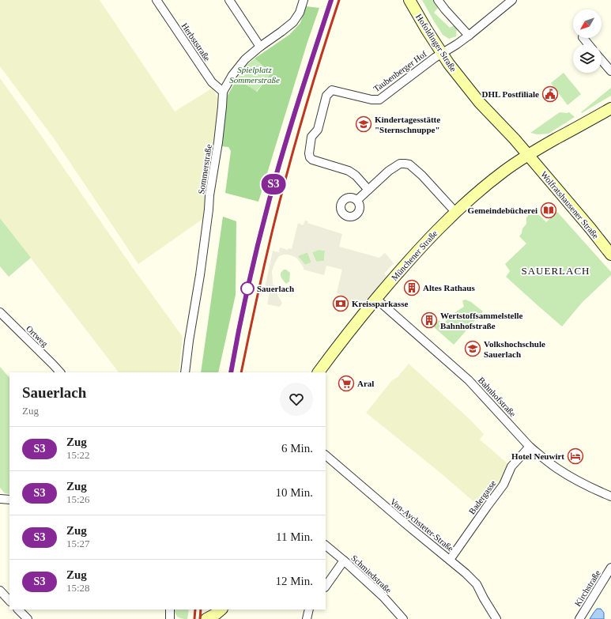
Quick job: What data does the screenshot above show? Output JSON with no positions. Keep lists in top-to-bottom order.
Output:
{
  "streets": {
    "main road": ["Hofoldinger Straße", "Wolfratshausener Straße", "Münchener Straße"],
    "street": [
      "Herbststraße",
      "Taubenberger Hof",
      "Sommerstraße",
      "Ortweg",
      "Bahnhofstraße",
      "Badergasse",
      "Von-Aychsteter-Straße",
      "Schmiedstraße",
      "Kirchstraße"
    ]
  },
  "crossings": [
    ["Herbststraße", "Sommerstraße"],
    ["Hofoldinger Straße", "Taubenberger Hof"],
    ["Hofoldinger Straße", "Wolfratshausener Straße"],
    ["Hofoldinger Straße", "Münchener Straße"],
    ["Wolfratshausener Straße", "Münchener Straße"],
    ["Münchener Straße", "Bahnhofstraße"],
    ["Bahnhofstraße", "Badergasse"],
    ["Badergasse", "Von-Aychsteter-Straße"]
  ],
  "districts": ["SAUERLACH"],
  "parks": ["Spielplatz Sommerstraße"],
  "places": {
    "public building": ["DHL Postfiliale"],
    "school or university": ["Kindertagesstätte \"Sternschnuppe\"", "Volkshochschule Sauerlach"],
    "library": ["Gemeindebücherei"],
    "building": ["Altes Rathaus", "Wertstoffsammelstelle Bahnhofstraße"],
    "other": ["Sauerlach"],
    "bank": ["Kreissparkasse"],
    "supermarket": ["Aral"],
    "hotel": ["Hotel Neuwirt"]
  },
  "north": "bottom left",
  "page": {
    "on_map": "S3",
    "heading": ["Sauerlach", "Zug"],
    "list": [
      {
        "mark": "S3",
        "name": "Zug",
        "note": "15:22",
        "value": "6 Min."
      },
      {
        "mark": "S3",
        "name": "Zug",
        "note": "15:26",
        "value": "10 Min."
      },
      {
        "mark": "S3",
        "name": "Zug",
        "note": "15:27",
        "value": "11 Min."
      },
      {
        "mark": "S3",
        "name": "Zug",
        "note": "15:28",
        "value": "12 Min."
      }
    ]
  }
}
